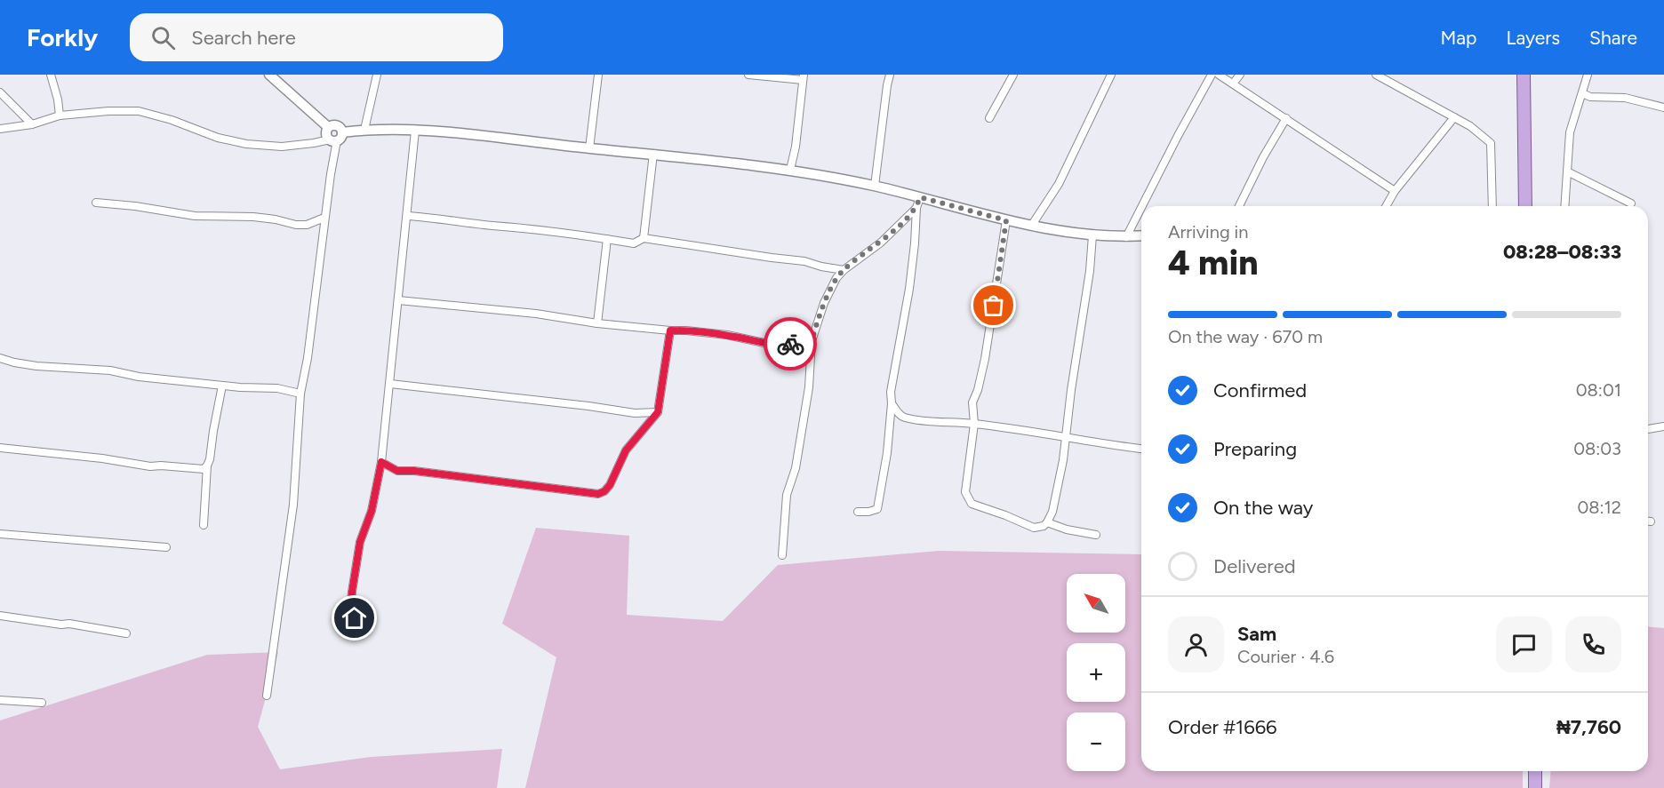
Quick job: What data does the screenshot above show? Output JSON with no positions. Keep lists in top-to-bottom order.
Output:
{
  "north": "top left",
  "page": {
    "header": "Forkly",
    "search": "Search here",
    "nav": ["Map", "Layers", "Share"],
    "heading": ["4 min", "Arriving in", "08:28–08:33"],
    "panel": [
      "Sam",
      "Courier · 4.6",
      "Order #1666",
      "₦7,760"
    ],
    "bar": "On the way · 670 m",
    "list": [
      ["Confirmed", "08:01"],
      ["Preparing", "08:03"],
      ["On the way", "08:12"],
      "Delivered"
    ],
    "map_buttons": ["+", "−"]
  }
}
